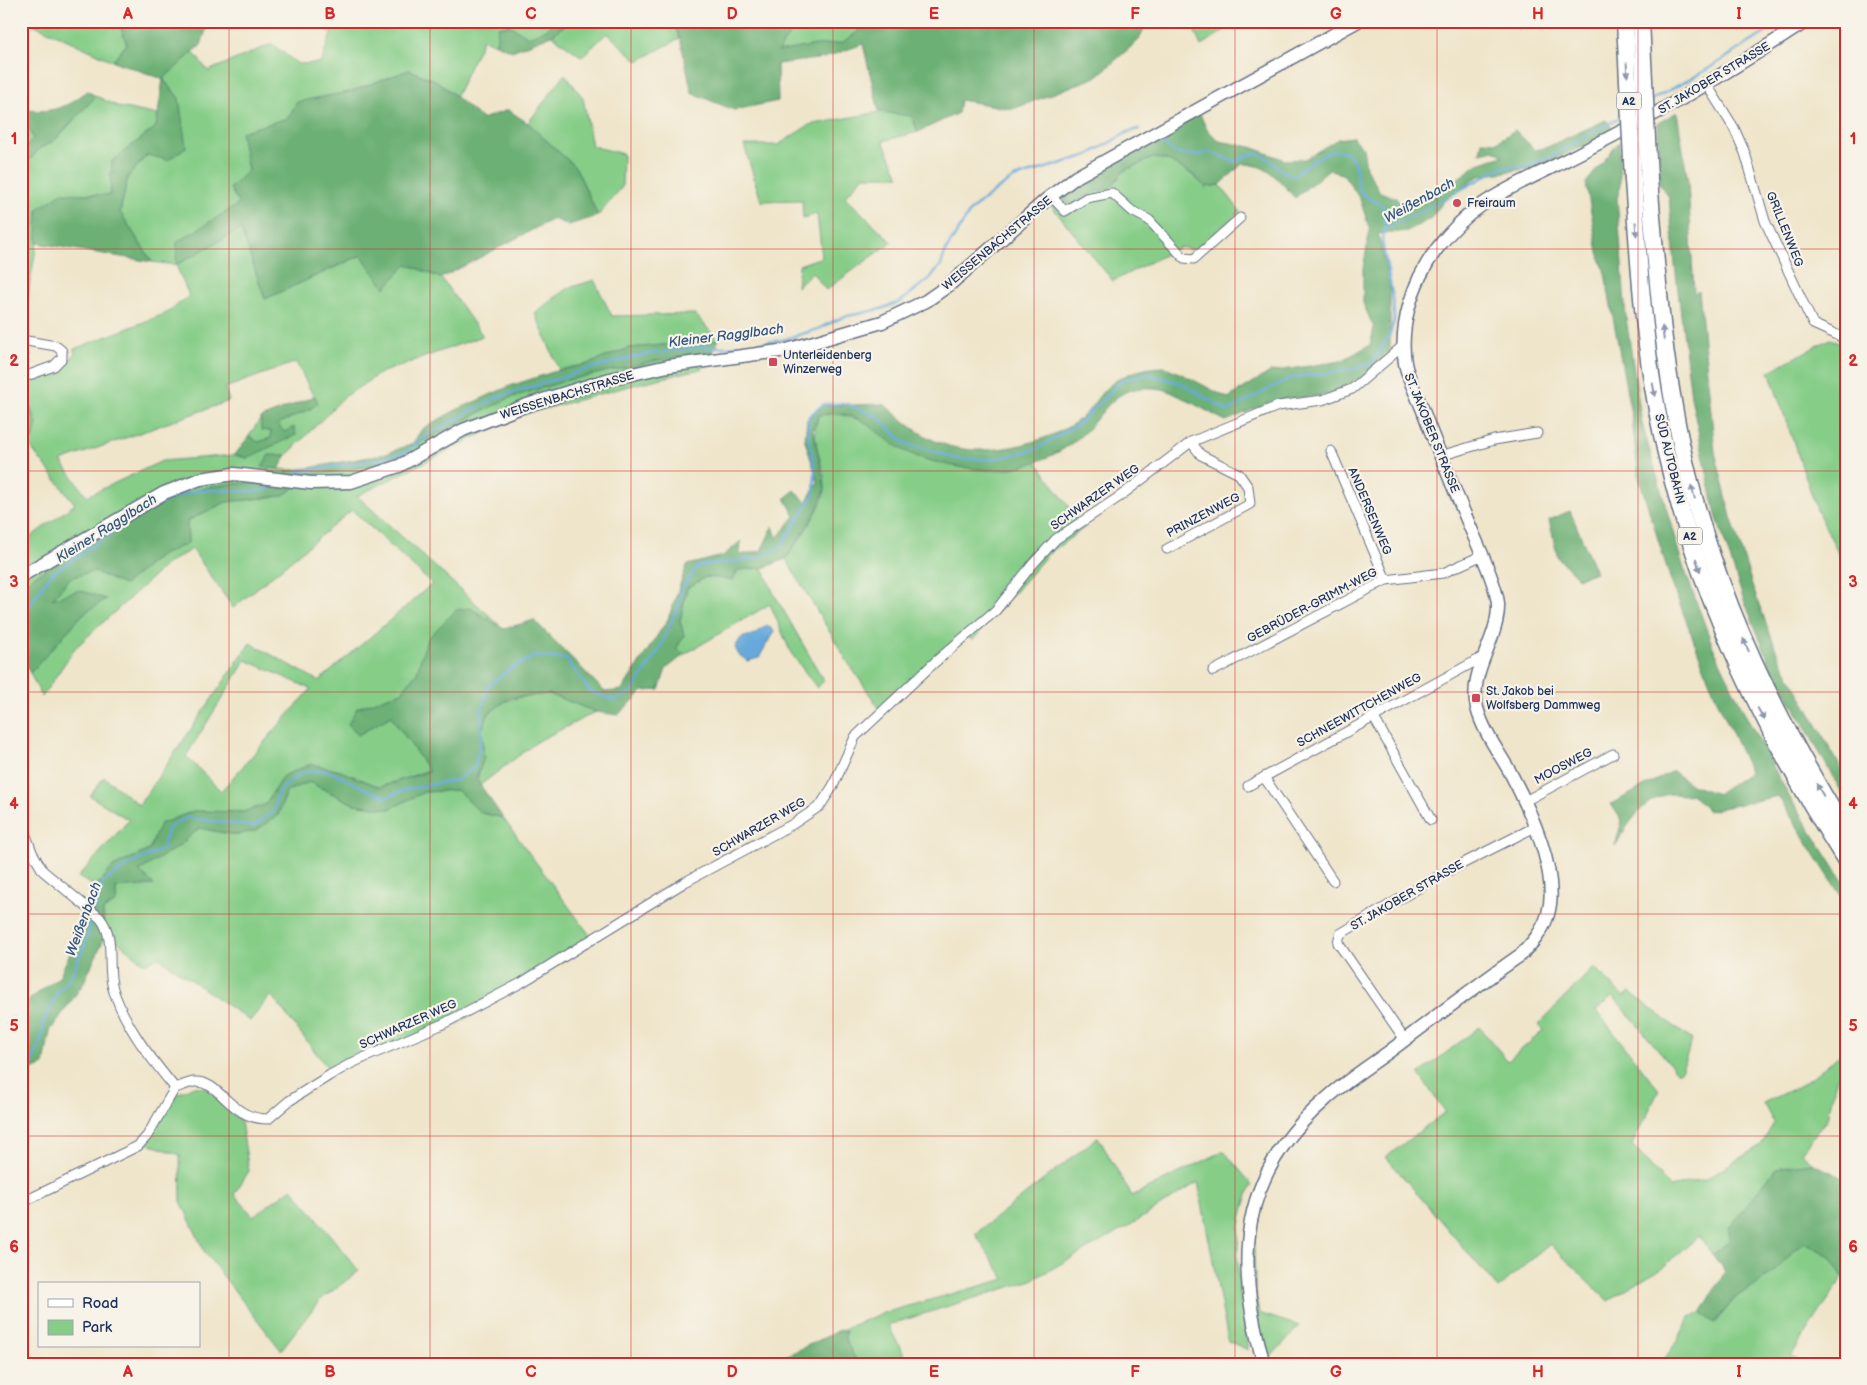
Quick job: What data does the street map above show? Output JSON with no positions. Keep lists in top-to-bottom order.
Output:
{
  "streets": {
    "highway": ["A2", "SÜD AUTOBAHN"],
    "main road": ["ST. JAKOBER STRASSE", "WEISSENBACHSTRASSE"],
    "street": [
      "GRILLENWEG",
      "SCHWARZER WEG",
      "ANDERSENWEG",
      "PRINZENWEG",
      "GEBRÜDER-GRIMM-WEG",
      "SCHNEEWITTCHENWEG",
      "MOOSWEG"
    ]
  },
  "crossings": [
    ["ST. JAKOBER STRASSE", "GRILLENWEG"],
    ["ST. JAKOBER STRASSE", "SCHWARZER WEG"],
    ["ST. JAKOBER STRASSE", "GEBRÜDER-GRIMM-WEG"],
    ["ST. JAKOBER STRASSE", "SCHNEEWITTCHENWEG"],
    ["ST. JAKOBER STRASSE", "MOOSWEG"],
    ["SCHWARZER WEG", "PRINZENWEG"],
    ["ANDERSENWEG", "GEBRÜDER-GRIMM-WEG"]
  ],
  "water": ["Weißenbach", "Kleiner Ragglbach"],
  "places": {
    "other": ["Freiraum"],
    "transit": ["Unterleidenberg Winzerweg", "St. Jakob bei Wolfsberg Dammweg"]
  },
  "legend": ["Road", "Park"],
  "grid": {
    "columns": [
      "A",
      "B",
      "C",
      "D",
      "E",
      "F",
      "G",
      "H",
      "I"
    ],
    "rows": [
      "1",
      "2",
      "3",
      "4",
      "5",
      "6"
    ]
  }
}
